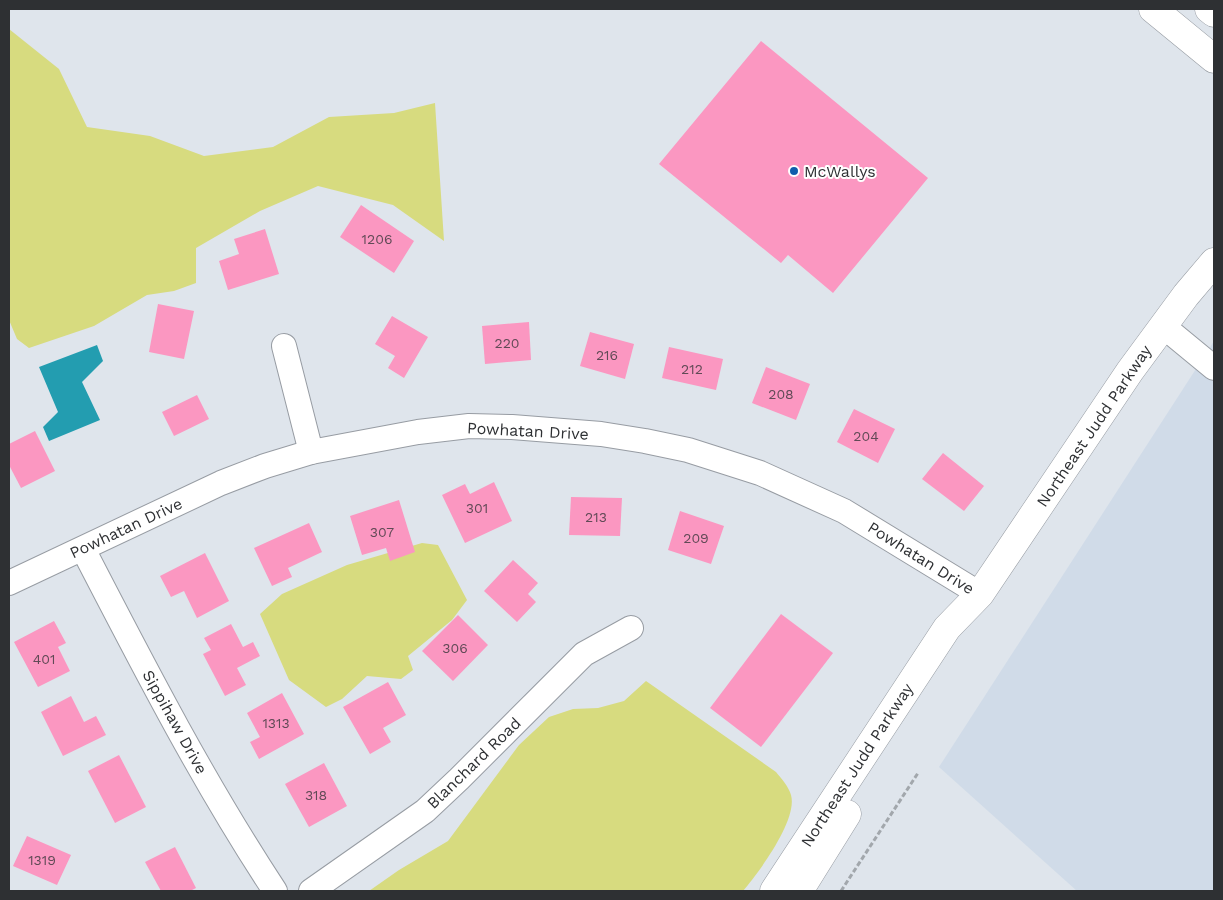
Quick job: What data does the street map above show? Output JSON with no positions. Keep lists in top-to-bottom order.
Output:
{
  "streets": {
    "main road": ["Northeast Judd Parkway"],
    "street": ["Powhatan Drive", "Sippihaw Drive", "Blanchard Road"]
  },
  "crossings": [
    ["Northeast Judd Parkway", "Powhatan Drive"],
    ["Powhatan Drive", "Sippihaw Drive"]
  ],
  "places": ["McWallys"],
  "house_numbers": [
    "1206",
    "220",
    "216",
    "212",
    "208",
    "204",
    "301",
    "213",
    "307",
    "209",
    "306",
    "401",
    "1313",
    "318",
    "1319"
  ]
}
